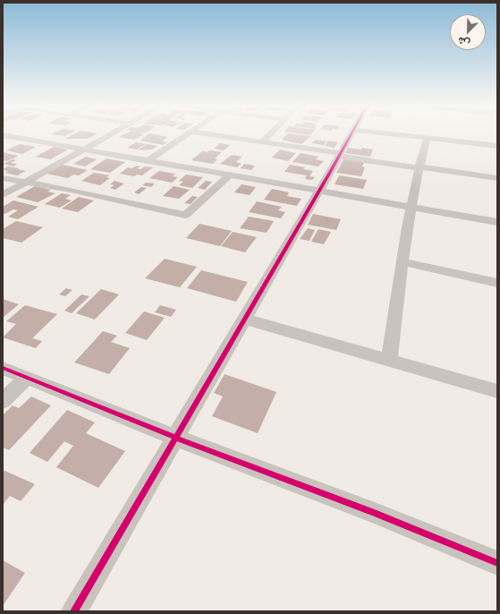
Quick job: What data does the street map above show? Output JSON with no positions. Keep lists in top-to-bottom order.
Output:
{
  "north": "bottom left"
}
